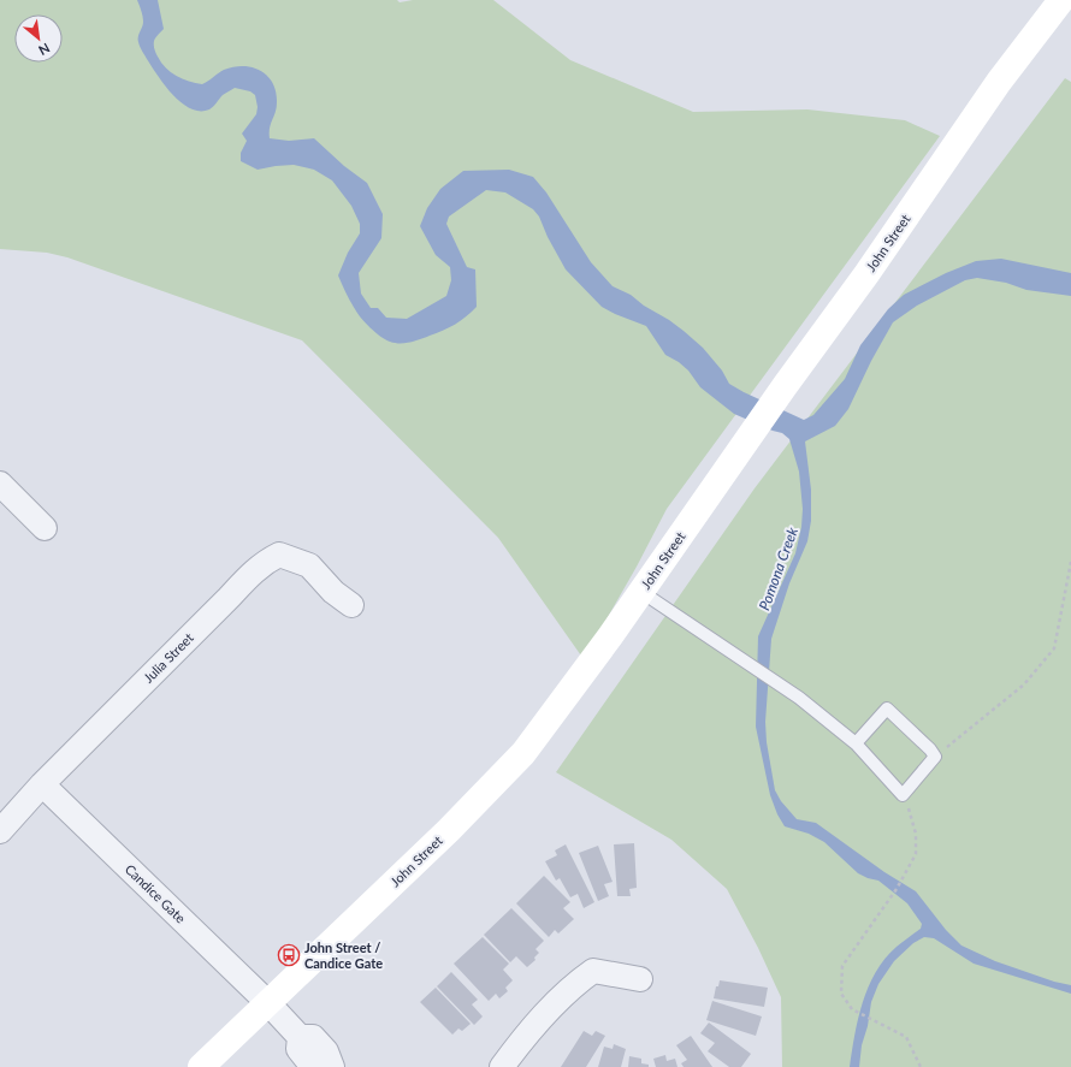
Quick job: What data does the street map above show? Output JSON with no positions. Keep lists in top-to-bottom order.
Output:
{
  "streets": {
    "main road": ["John Street"],
    "street": ["Julia Street", "Candice Gate"]
  },
  "crossings": [
    ["John Street", "Candice Gate"],
    ["Julia Street", "Candice Gate"]
  ],
  "water": ["Pomona Creek"],
  "places": {
    "bus stop": ["John Street / Candice Gate"]
  },
  "north": "bottom right"
}
